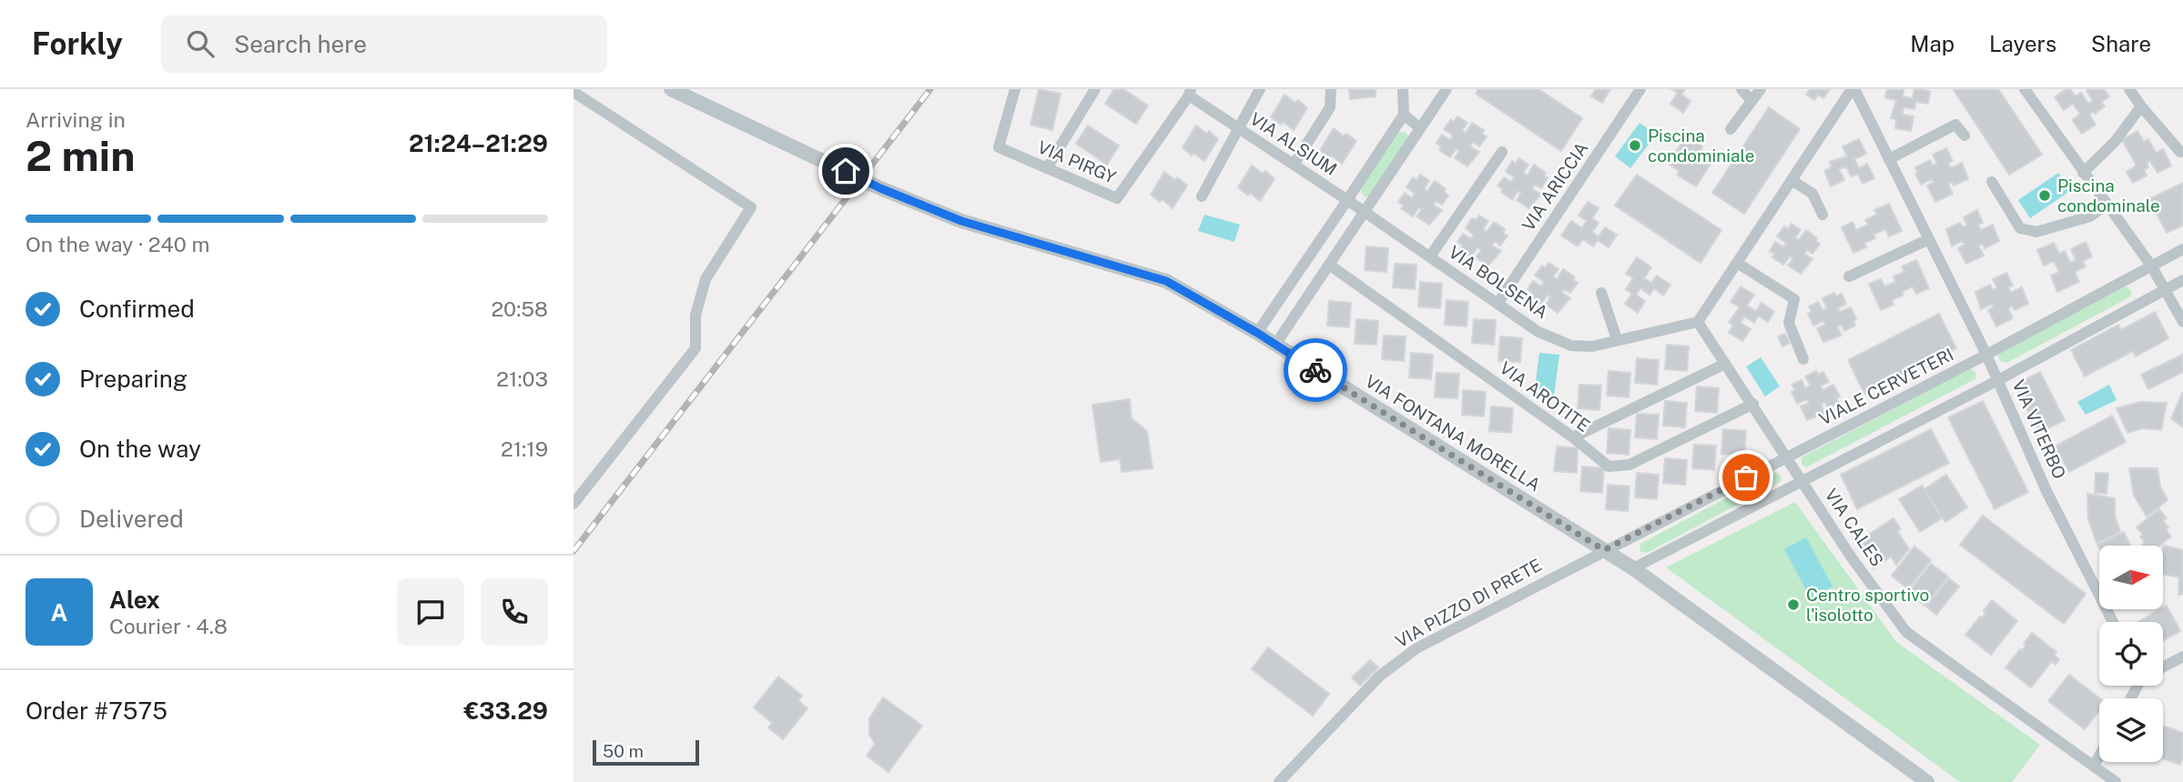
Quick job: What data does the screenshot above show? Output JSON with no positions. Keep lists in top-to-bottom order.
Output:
{
  "streets": {
    "street": [
      "VIA ALSIUM",
      "VIA PIRGY",
      "VIA ARICCIA",
      "VIA BOLSENA",
      "VIALE CERVETERI",
      "VIA AROTITE",
      "VIA VITERBO",
      "VIA FONTANA MORELLA",
      "VIA CALES",
      "VIA PIZZO DI PRETE"
    ]
  },
  "crossings": [
    ["VIA ALSIUM", "VIA PIRGY"],
    ["VIA ALSIUM", "VIA BOLSENA"],
    ["VIA ARICCIA", "VIA BOLSENA"],
    ["VIA BOLSENA", "VIA CALES"],
    ["VIALE CERVETERI", "VIA VITERBO"],
    ["VIALE CERVETERI", "VIA FONTANA MORELLA"],
    ["VIALE CERVETERI", "VIA CALES"],
    ["VIALE CERVETERI", "VIA PIZZO DI PRETE"],
    ["VIA AROTITE", "VIA CALES"],
    ["VIA FONTANA MORELLA", "VIA PIZZO DI PRETE"]
  ],
  "places": ["Piscina condominiale", "Piscina condominale", "Centro sportivo l'isolotto"],
  "scale_bar": "50 m",
  "north": "right",
  "page": {
    "header": "Forkly",
    "search": "Search here",
    "nav": ["Map", "Layers", "Share"],
    "heading": ["2 min", "Arriving in", "21:24–21:29"],
    "panel": [
      "Alex",
      "Courier · 4.8",
      "Order #7575",
      "€33.29"
    ],
    "bar": "On the way · 240 m",
    "list": [
      ["Confirmed", "20:58"],
      ["Preparing", "21:03"],
      ["On the way", "21:19"],
      "Delivered"
    ],
    "round": "A",
    "scale": "50 m"
  }
}
